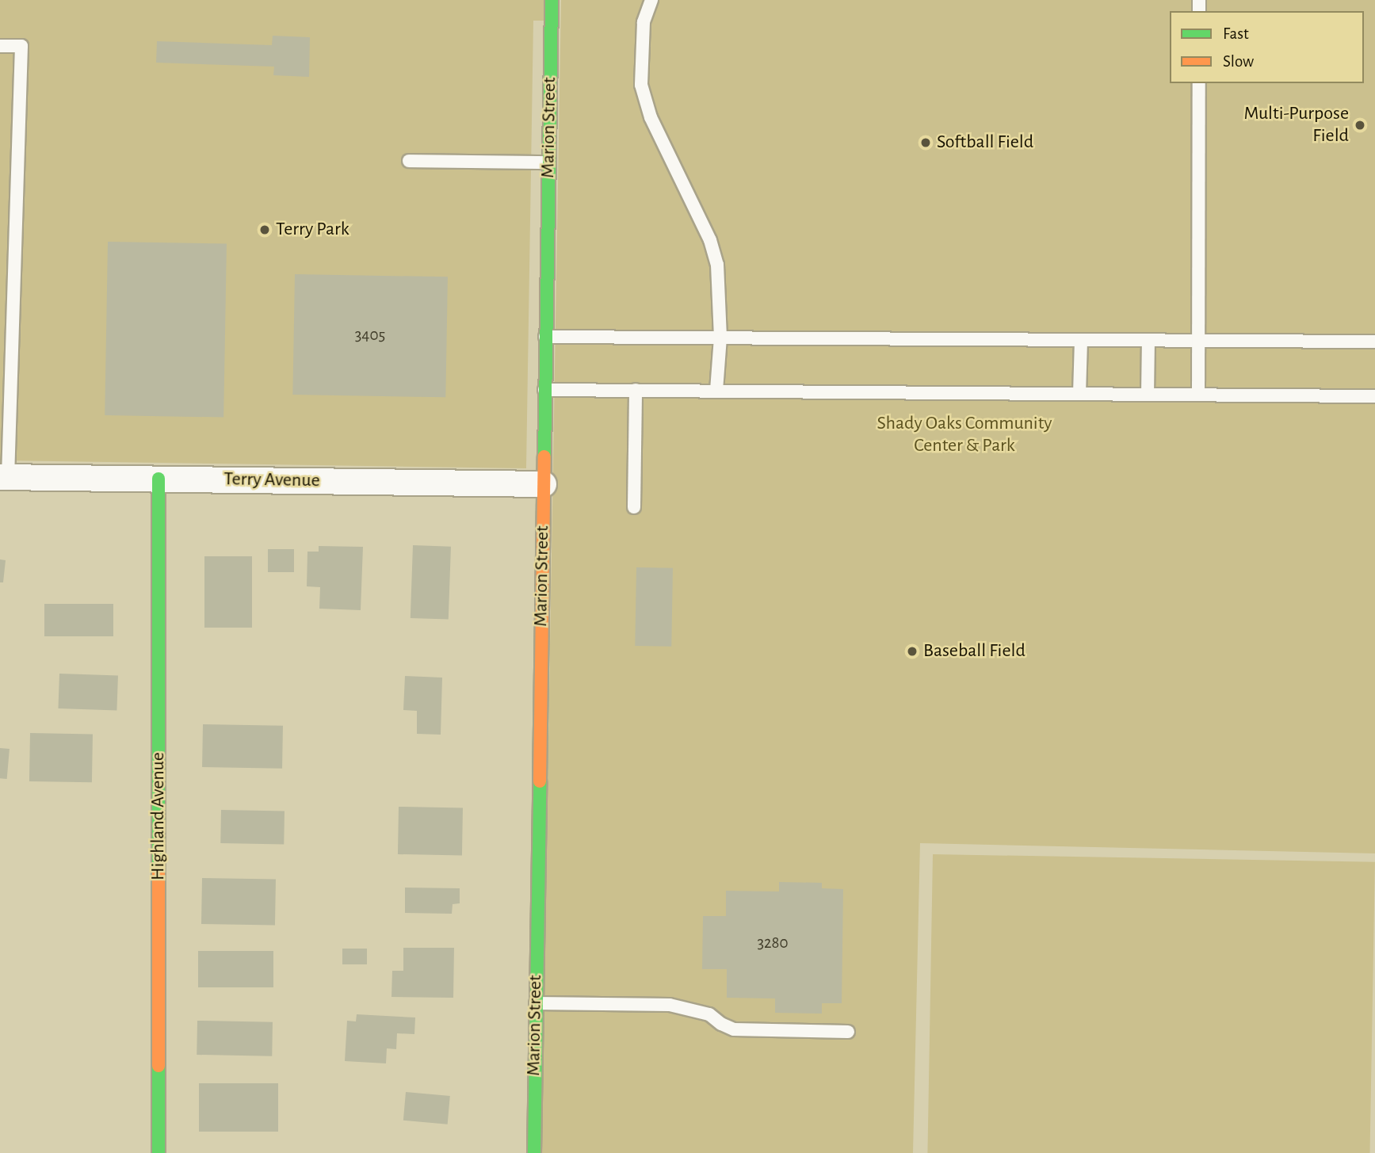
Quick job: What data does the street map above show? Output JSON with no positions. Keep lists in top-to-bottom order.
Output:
{
  "streets": {
    "street": ["Marion Street", "Terry Avenue", "Highland Avenue"]
  },
  "crossings": [
    ["Marion Street", "Terry Avenue"],
    ["Terry Avenue", "Highland Avenue"]
  ],
  "parks": ["Shady Oaks Community Center & Park"],
  "places": [
    "Multi-Purpose Field",
    "Softball Field",
    "Terry Park",
    "Baseball Field"
  ],
  "house_numbers": ["3405", "3280"],
  "legend": ["Fast", "Slow"]
}
